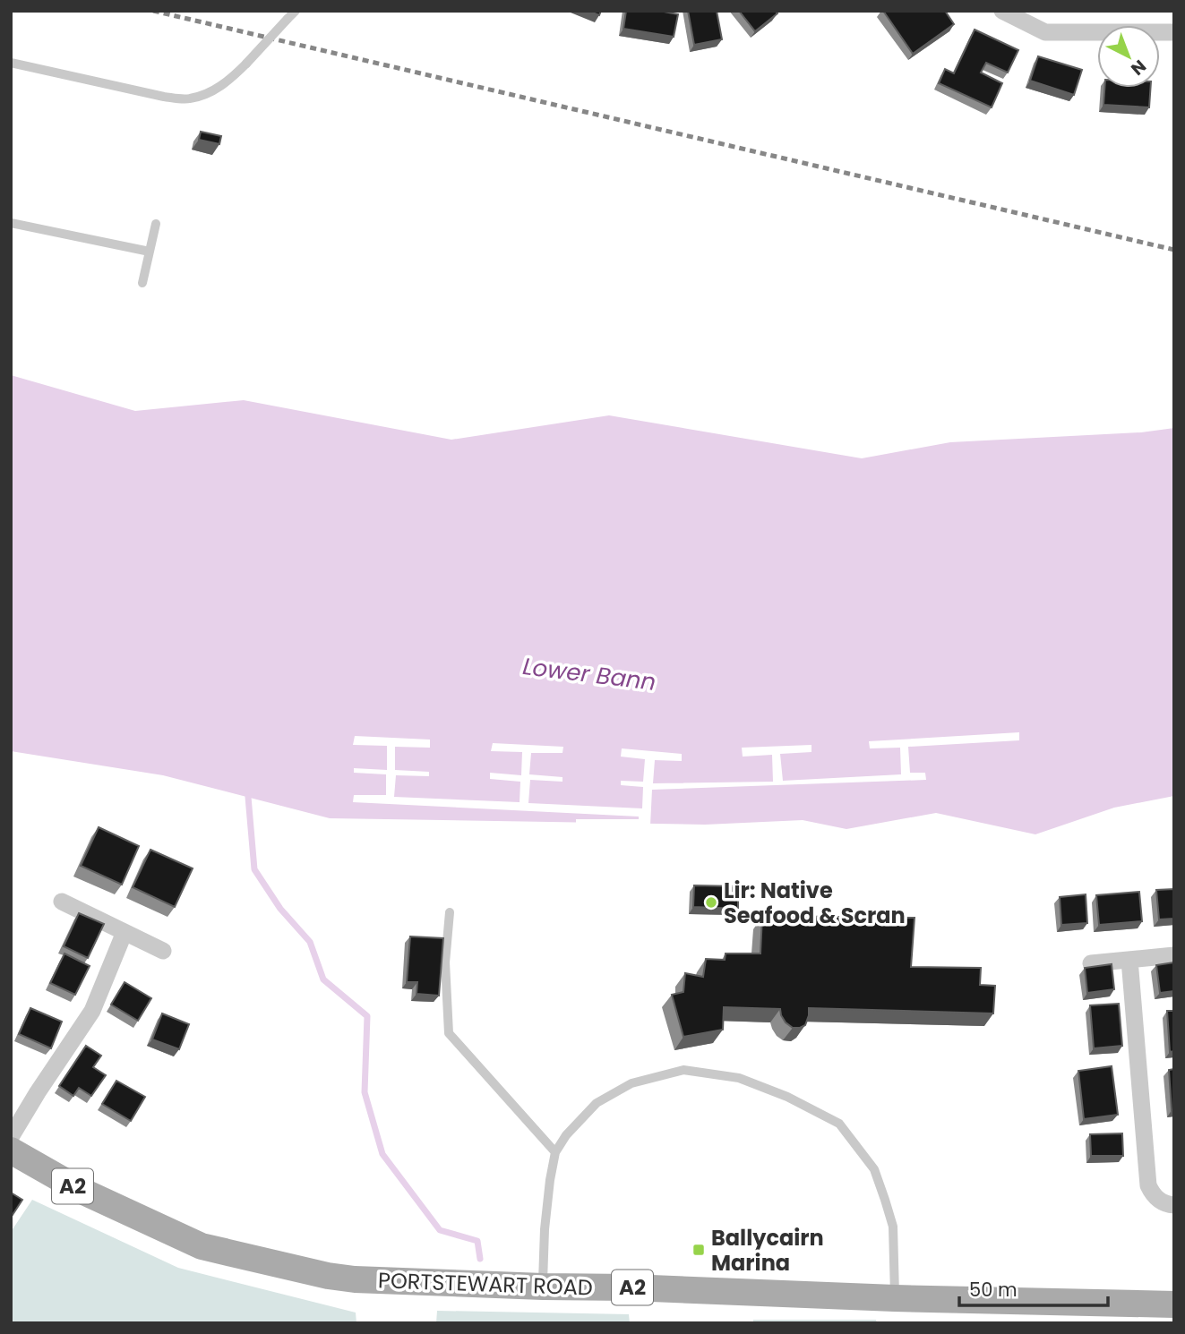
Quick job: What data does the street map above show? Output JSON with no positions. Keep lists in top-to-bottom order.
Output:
{
  "streets": {
    "main road": ["A2", "PORTSTEWART ROAD"]
  },
  "water": ["Lower Bann"],
  "places": {
    "other": ["Lir: Native Seafood & Scran"],
    "transit": ["Ballycairn Marina"]
  },
  "scale_bar": "50 m",
  "north": "bottom right"
}
